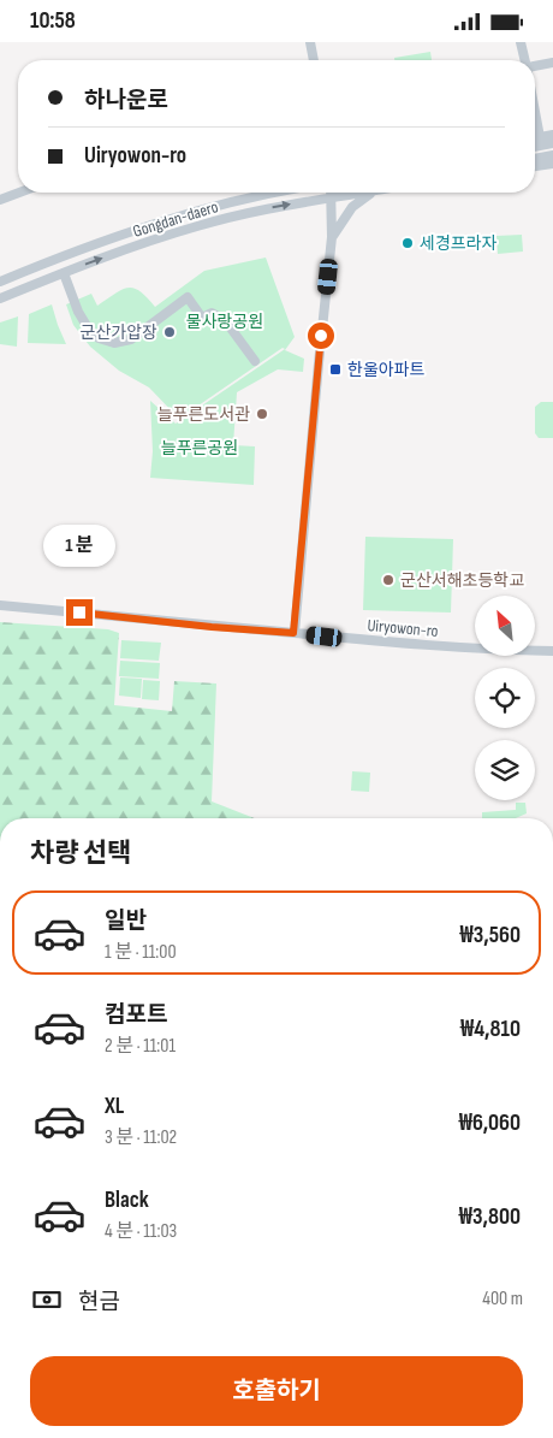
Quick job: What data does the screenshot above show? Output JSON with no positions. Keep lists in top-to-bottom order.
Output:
{
  "streets": {
    "street": ["Gongdan-daero", "Uiryowon-ro"]
  },
  "parks": ["물사랑공원", "늘푸른공원"],
  "places": {
    "other": [
      "세경프라자",
      "군산가압장",
      "늘푸른도서관",
      "군산서해초등학교"
    ],
    "transit": ["한울아파트"]
  },
  "north": "top left",
  "page": {
    "status": "10:58",
    "banner": ["하나운로", "Uiryowon-ro"],
    "bubble": "1 분",
    "heading": "차량 선택",
    "list": [
      {
        "name": "일반",
        "note": "1 분 · 11:00",
        "value": "₩3,560"
      },
      {
        "name": "컴포트",
        "note": "2 분 · 11:01",
        "value": "₩4,810"
      },
      {
        "name": "XL",
        "note": "3 분 · 11:02",
        "value": "₩6,060"
      },
      {
        "name": "Black",
        "note": "4 분 · 11:03",
        "value": "₩3,800"
      }
    ],
    "pay": ["현금", "400 m"],
    "buttons": "호출하기"
  }
}
